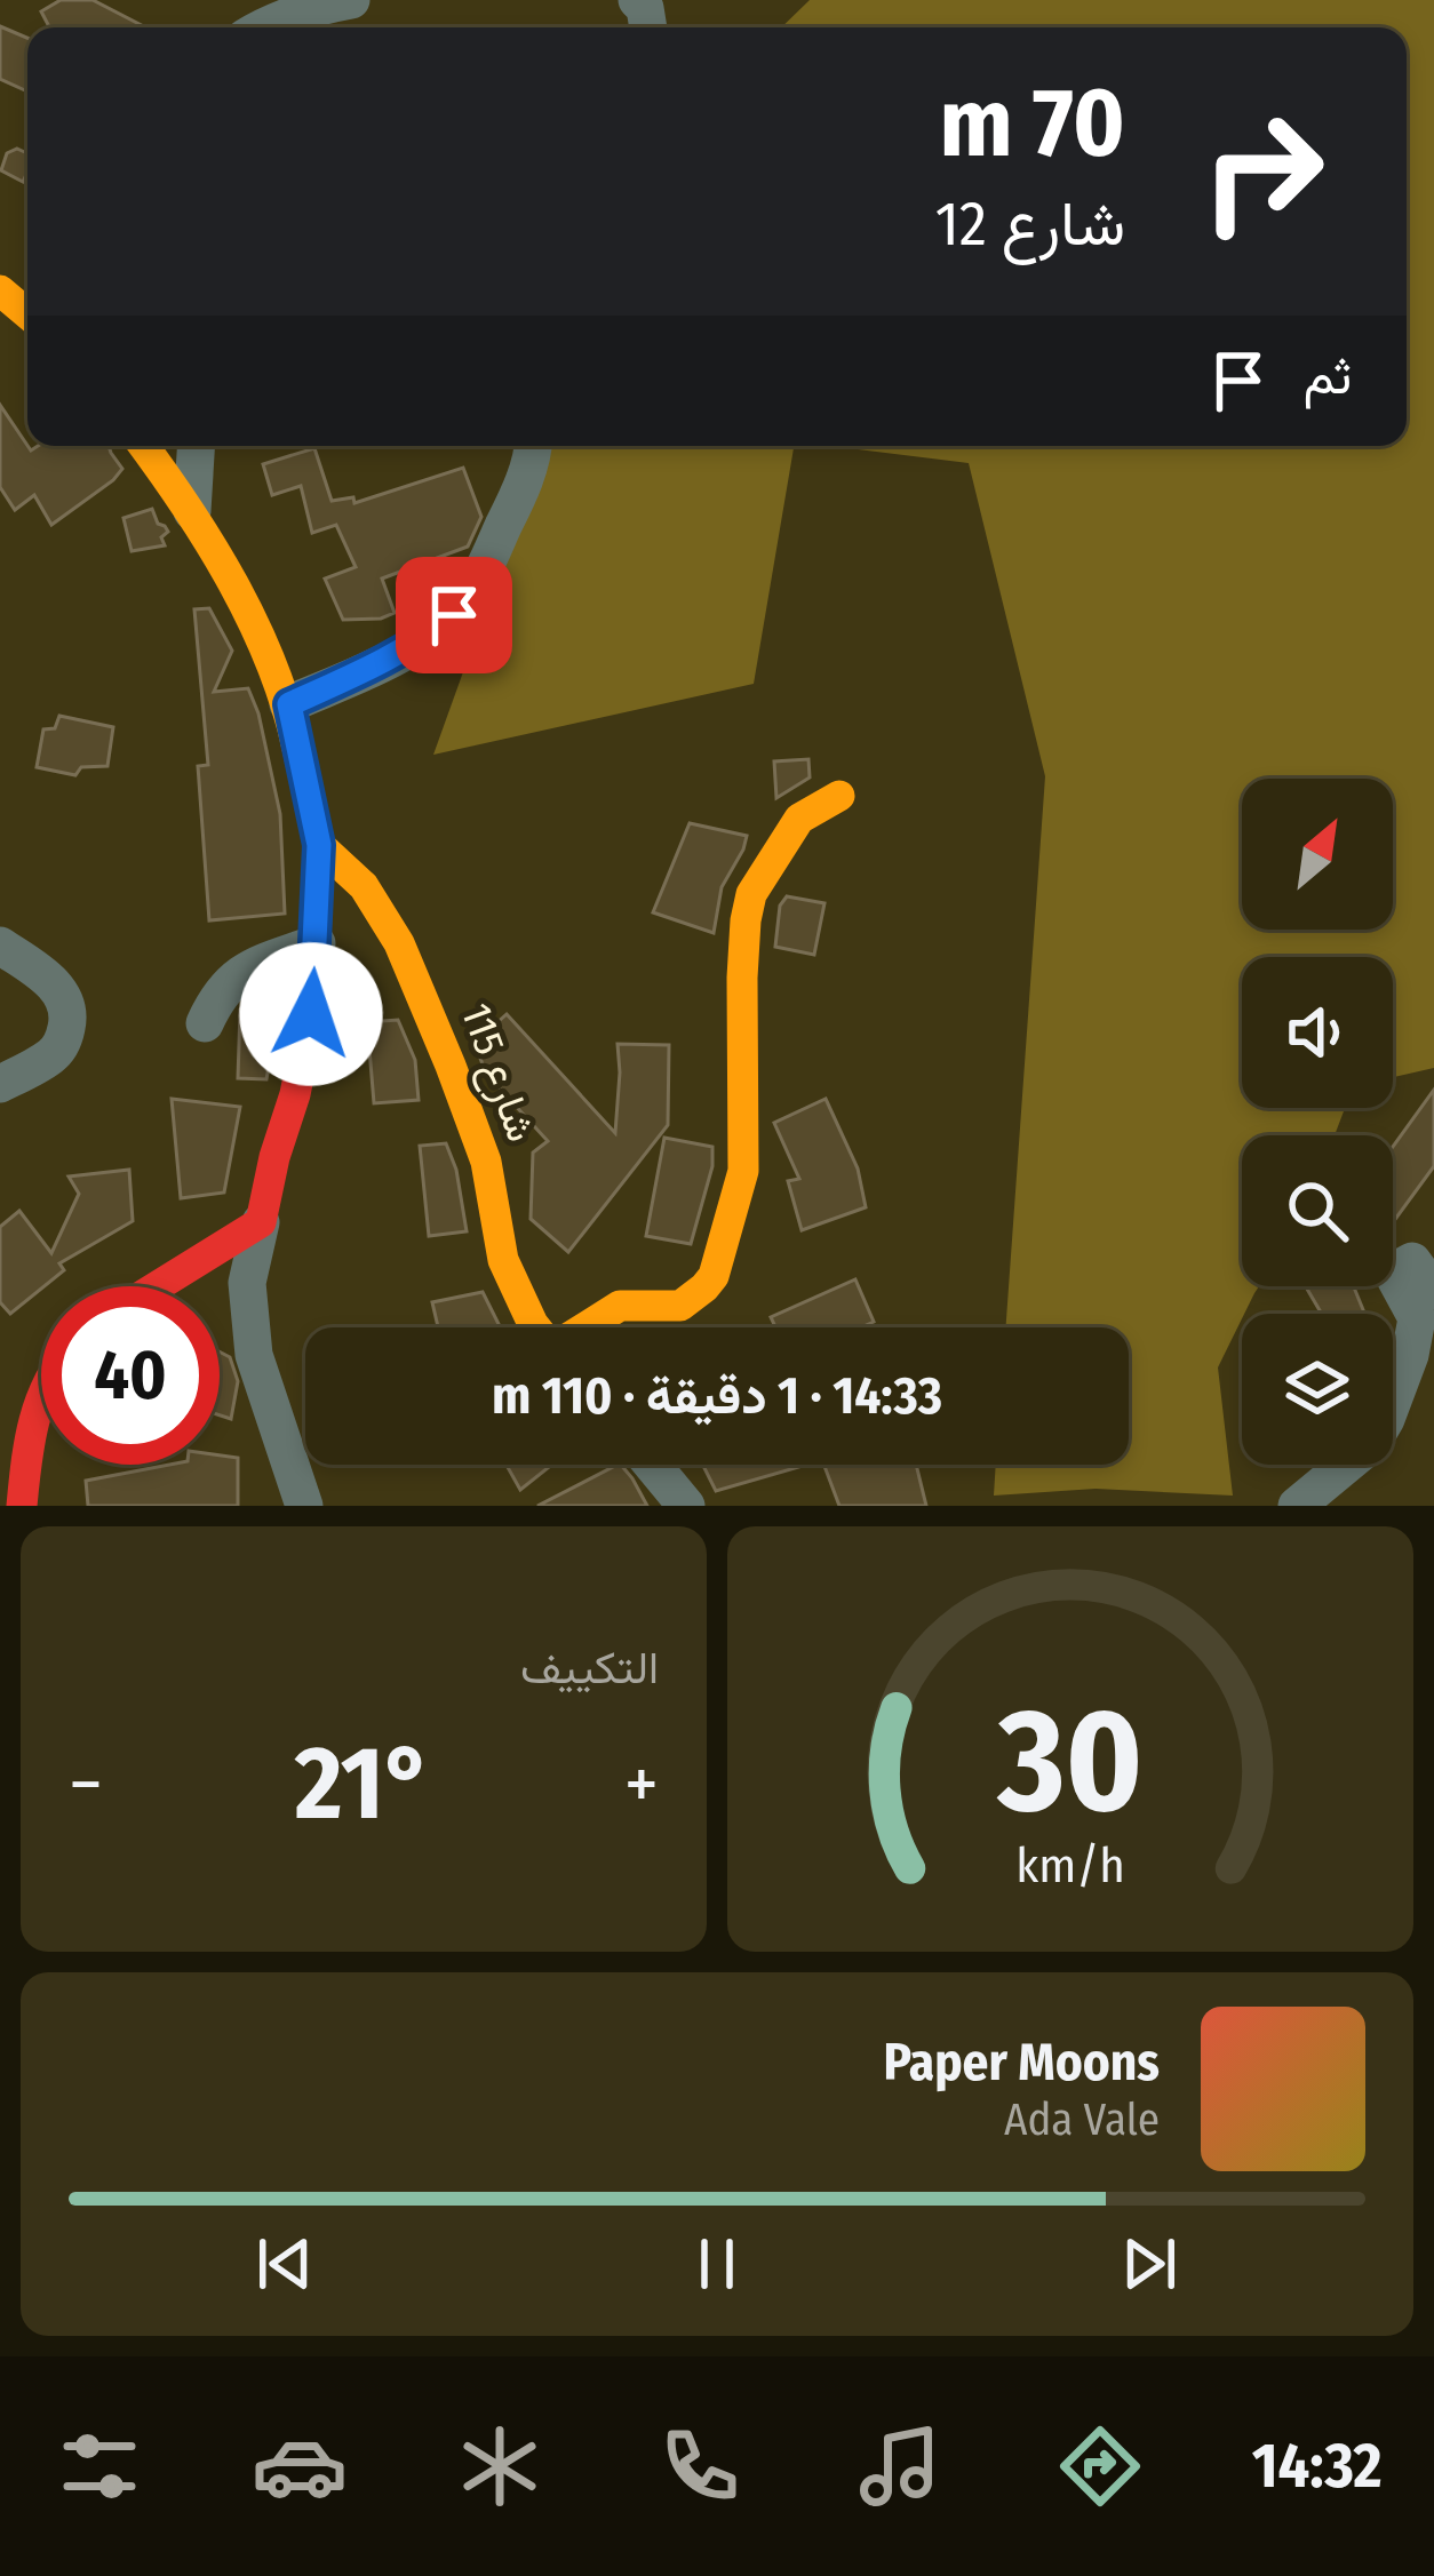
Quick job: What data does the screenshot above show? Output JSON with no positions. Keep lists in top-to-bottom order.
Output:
{
  "streets": {
    "street": ["شارع 115"]
  },
  "north": "top right",
  "page": {
    "turn": ["70 m", "شارع 12"],
    "then": "ثم",
    "limit": "40",
    "trip": "14:33 · 1 دقيقة · 110 m",
    "tile": "التكييف",
    "heat": ["−", "21°", "+"],
    "song": ["Paper Moons", "Ada Vale"],
    "tabs": "14:32",
    "gauge": ["30", "km/h"]
  }
}
